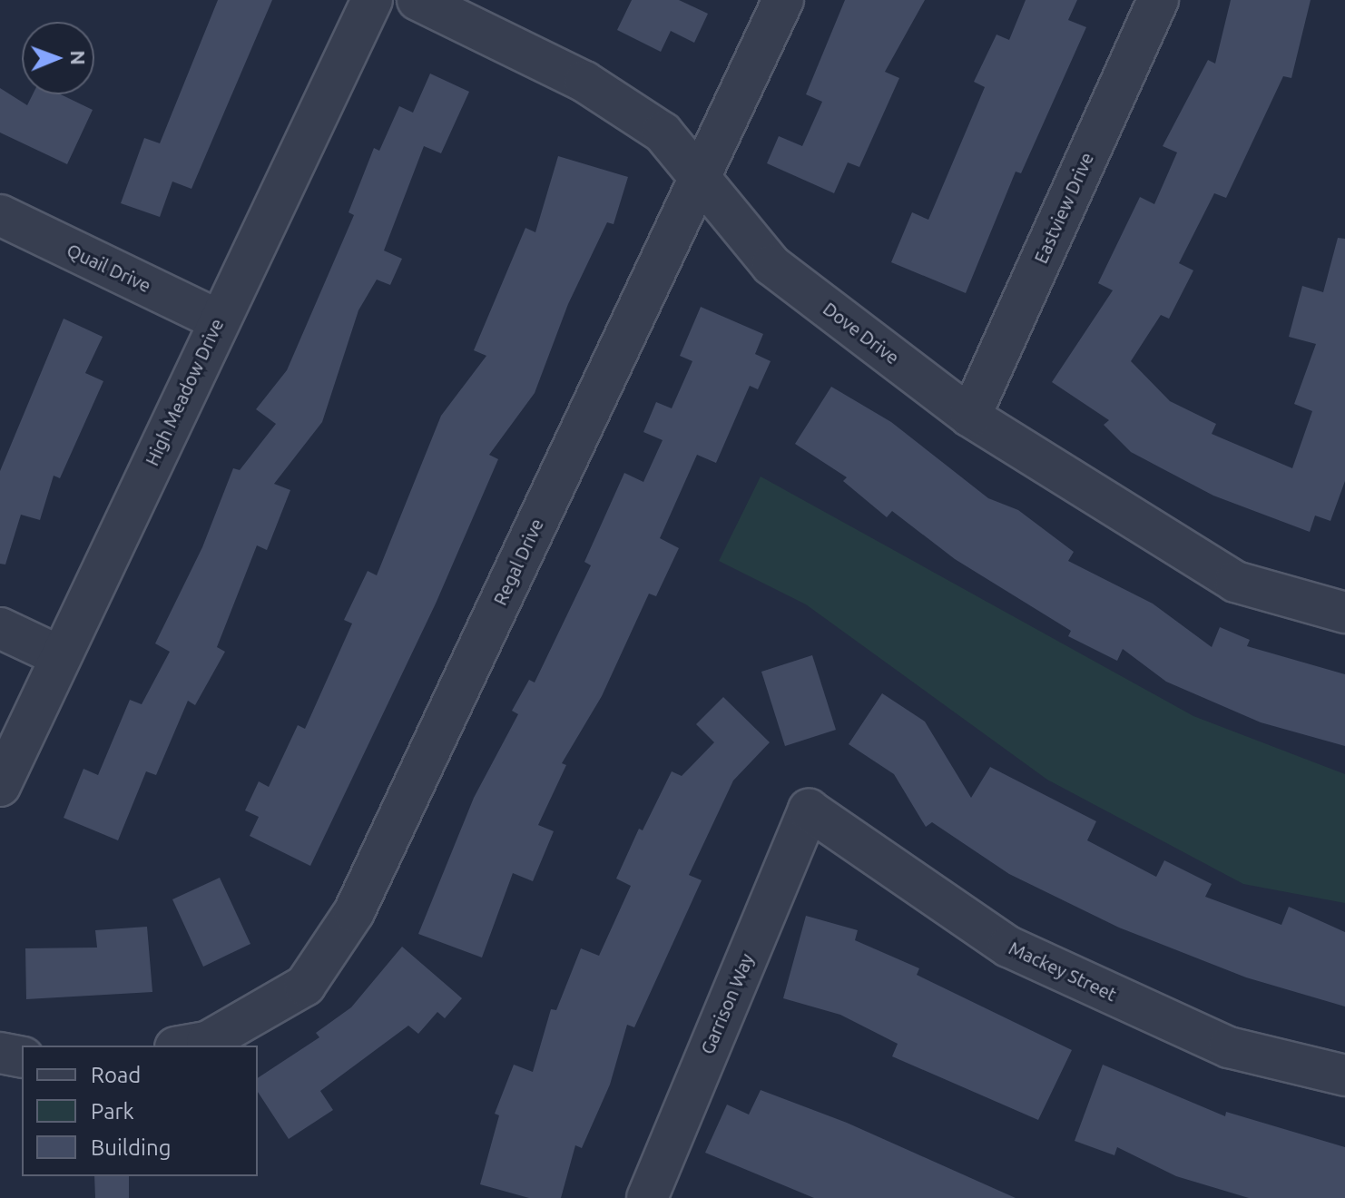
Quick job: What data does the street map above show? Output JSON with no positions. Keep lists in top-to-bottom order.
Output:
{
  "streets": {
    "street": [
      "Eastview Drive",
      "Quail Drive",
      "Dove Drive",
      "High Meadow Drive",
      "Regal Drive",
      "Mackey Street",
      "Garrison Way"
    ]
  },
  "crossings": [
    ["Eastview Drive", "Dove Drive"],
    ["Quail Drive", "High Meadow Drive"],
    ["Dove Drive", "Regal Drive"],
    ["Mackey Street", "Garrison Way"]
  ],
  "legend": ["Road", "Park", "Building"],
  "north": "right"
}
